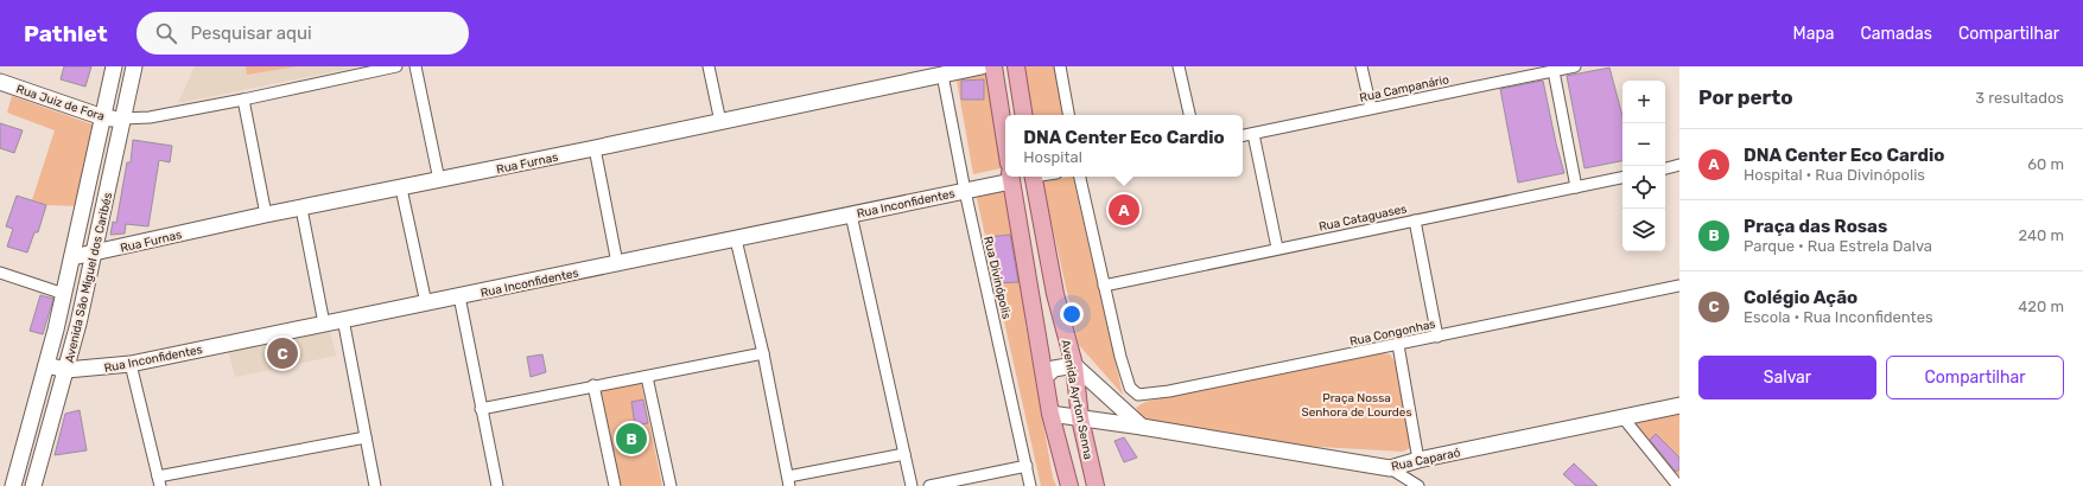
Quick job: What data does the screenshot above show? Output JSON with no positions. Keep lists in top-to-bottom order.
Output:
{
  "streets": {
    "main road": ["Avenida Ayrton Senna"],
    "street": [
      "Rua Campanário",
      "Rua Juiz de Fora",
      "Rua Furnas",
      "Rua Inconfidentes",
      "Rua Cataguases",
      "Avenida São Miguel dos Caribés",
      "Rua Divinópolis",
      "Rua Congonhas",
      "Rua Caparaó"
    ]
  },
  "crossings": [
    ["Rua Juiz de Fora", "Avenida São Miguel dos Caribés"],
    ["Rua Furnas", "Avenida São Miguel dos Caribés"],
    ["Rua Furnas", "Rua Divinópolis"],
    ["Rua Inconfidentes", "Avenida São Miguel dos Caribés"],
    ["Rua Inconfidentes", "Rua Divinópolis"],
    ["Rua Cataguases", "Rua Congonhas"],
    ["Avenida Ayrton Senna", "Rua Caparaó"]
  ],
  "parks": ["Praça Nossa Senhora de Lourdes"],
  "page": {
    "header": "Pathlet",
    "search": "Pesquisar aqui",
    "nav": ["Mapa", "Camadas", "Compartilhar"],
    "heading": ["Por perto", "3 resultados"],
    "map_buttons": ["+", "−"],
    "popup": ["DNA Center Eco Cardio", "Hospital"],
    "list": [
      {
        "mark": "A",
        "name": "DNA Center Eco Cardio",
        "note": "Hospital · Rua Divinópolis",
        "value": "60 m"
      },
      {
        "mark": "B",
        "name": "Praça das Rosas",
        "note": "Parque · Rua Estrela Dalva",
        "value": "240 m"
      },
      {
        "mark": "C",
        "name": "Colégio Ação",
        "note": "Escola · Rua Inconfidentes",
        "value": "420 m"
      }
    ],
    "pins": ["A", "C", "B"],
    "buttons": ["Salvar", "Compartilhar"]
  }
}
